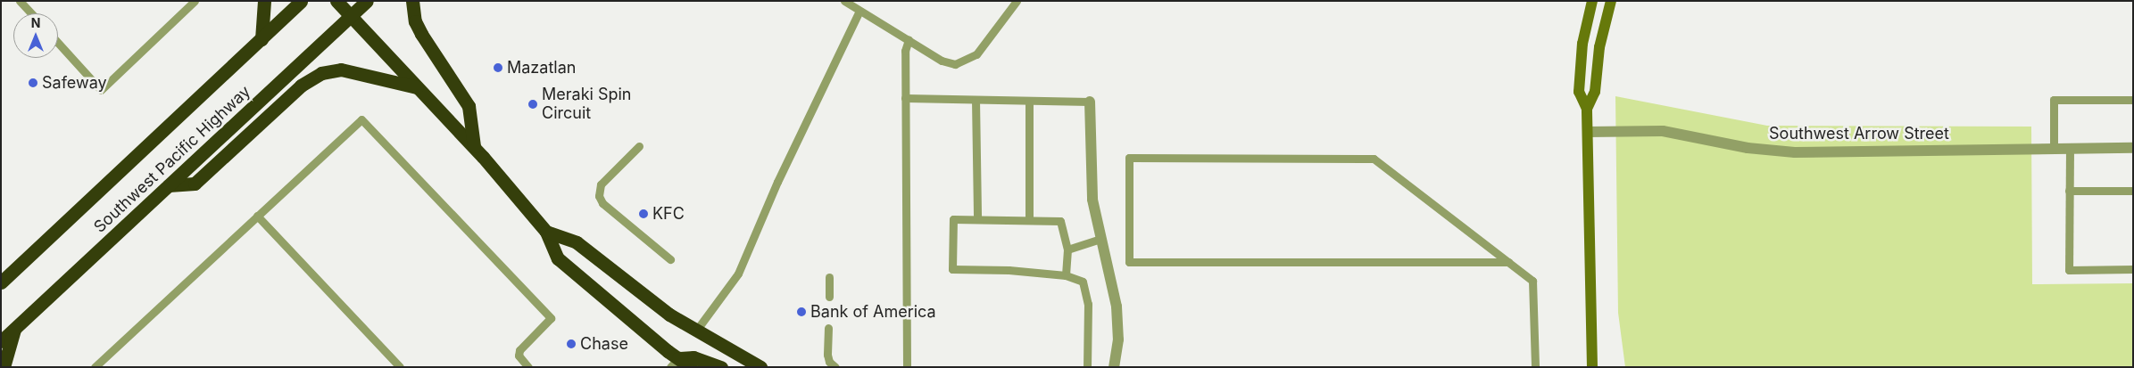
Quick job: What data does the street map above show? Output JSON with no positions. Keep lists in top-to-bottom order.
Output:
{
  "streets": {
    "highway": ["Southwest Pacific Highway"],
    "street": ["Southwest Arrow Street"]
  },
  "places": [
    "Mazatlan",
    "Safeway",
    "Meraki Spin Circuit",
    "KFC",
    "Bank of America",
    "Chase"
  ],
  "north": "top"
}
